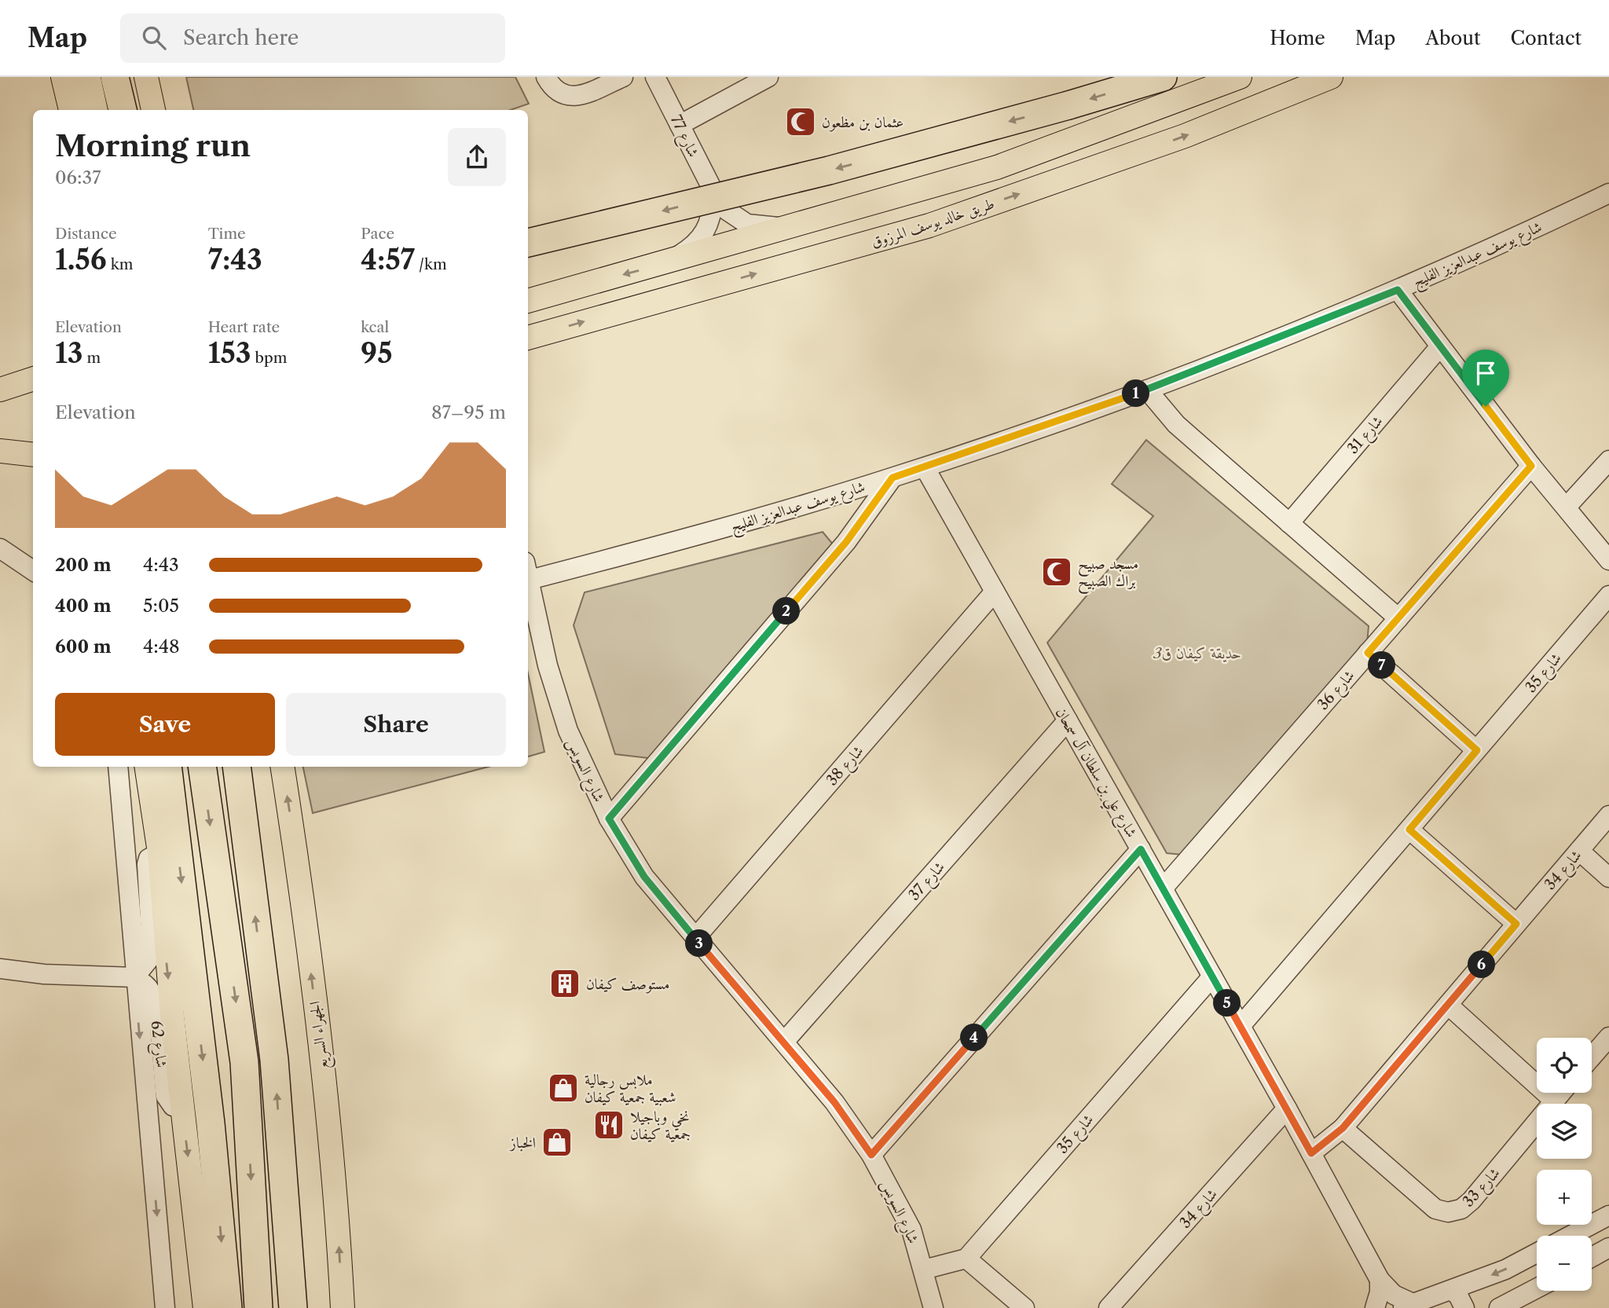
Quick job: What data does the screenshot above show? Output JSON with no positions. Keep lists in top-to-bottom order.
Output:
{
  "streets": {
    "main road": ["طريق خالد يوسف المرزوق", "الجهراء السريع"],
    "street": [
      "شارع 77",
      "شارع يوسف عبدالعزيز الفليج",
      "شارع 31",
      "شارع 35",
      "شارع 36",
      "شارع 38",
      "شارع السويس",
      "شارع علي بن سلطان آل سمحان",
      "شارع 34",
      "شارع 37",
      "شارع 62",
      "شارع 33"
    ]
  },
  "crossings": [
    ["شارع يوسف عبدالعزيز الفليج", "شارع علي بن سلطان آل سمحان"],
    ["شارع 35", "شارع علي بن سلطان آل سمحان"],
    ["شارع 36", "شارع علي بن سلطان آل سمحان"],
    ["شارع 38", "شارع السويس"],
    ["شارع 38", "شارع علي بن سلطان آل سمحان"],
    ["شارع السويس", "شارع 37"],
    ["شارع علي بن سلطان آل سمحان", "شارع 34"],
    ["شارع علي بن سلطان آل سمحان", "شارع 37"],
    ["شارع 34", "شارع 33"]
  ],
  "parks": ["حديقة كيفان ق3"],
  "places": {
    "mosque": ["عثمان بن مظعون", "مسجد صبيح براك الصبيح"],
    "building": ["مستوصف كيفان"],
    "shop": ["ملابس رجالية شعبية جمعية كيفان", "الخباز"],
    "restaurant": ["نخي وباجيلا جمعية كيفان"]
  },
  "page": {
    "header": "Map",
    "search": "Search here",
    "nav": [
      "Home",
      "Map",
      "About",
      "Contact"
    ],
    "heading": ["Morning run", "06:37"],
    "stats": [
      ["Distance", "1.56 km"],
      ["Time", "7:43"],
      ["Pace", "4:57 /km"],
      ["Elevation", "13 m"],
      ["Heart rate", "153 bpm"],
      ["kcal", "95"]
    ],
    "pins": [
      "1",
      "2",
      "7",
      "3",
      "6",
      "5",
      "4"
    ],
    "chart": ["Elevation", "87–95 m"],
    "list": [
      {
        "name": "200 m",
        "note": "4:43"
      },
      {
        "name": "400 m",
        "note": "5:05"
      },
      {
        "name": "600 m",
        "note": "4:48"
      }
    ],
    "buttons": ["Save", "Share"],
    "map_buttons": ["+", "−"]
  }
}
